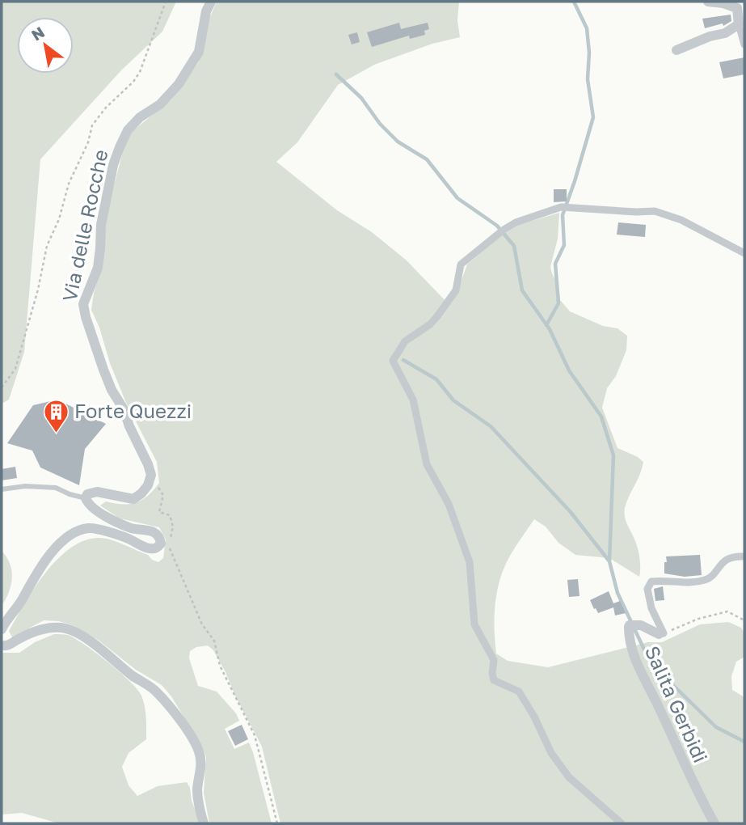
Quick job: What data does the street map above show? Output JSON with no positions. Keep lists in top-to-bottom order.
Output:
{
  "streets": {
    "street": ["Via delle Rocche", "Salita Gerbidi"]
  },
  "places": {
    "building": ["Forte Quezzi"]
  },
  "north": "top left"
}
